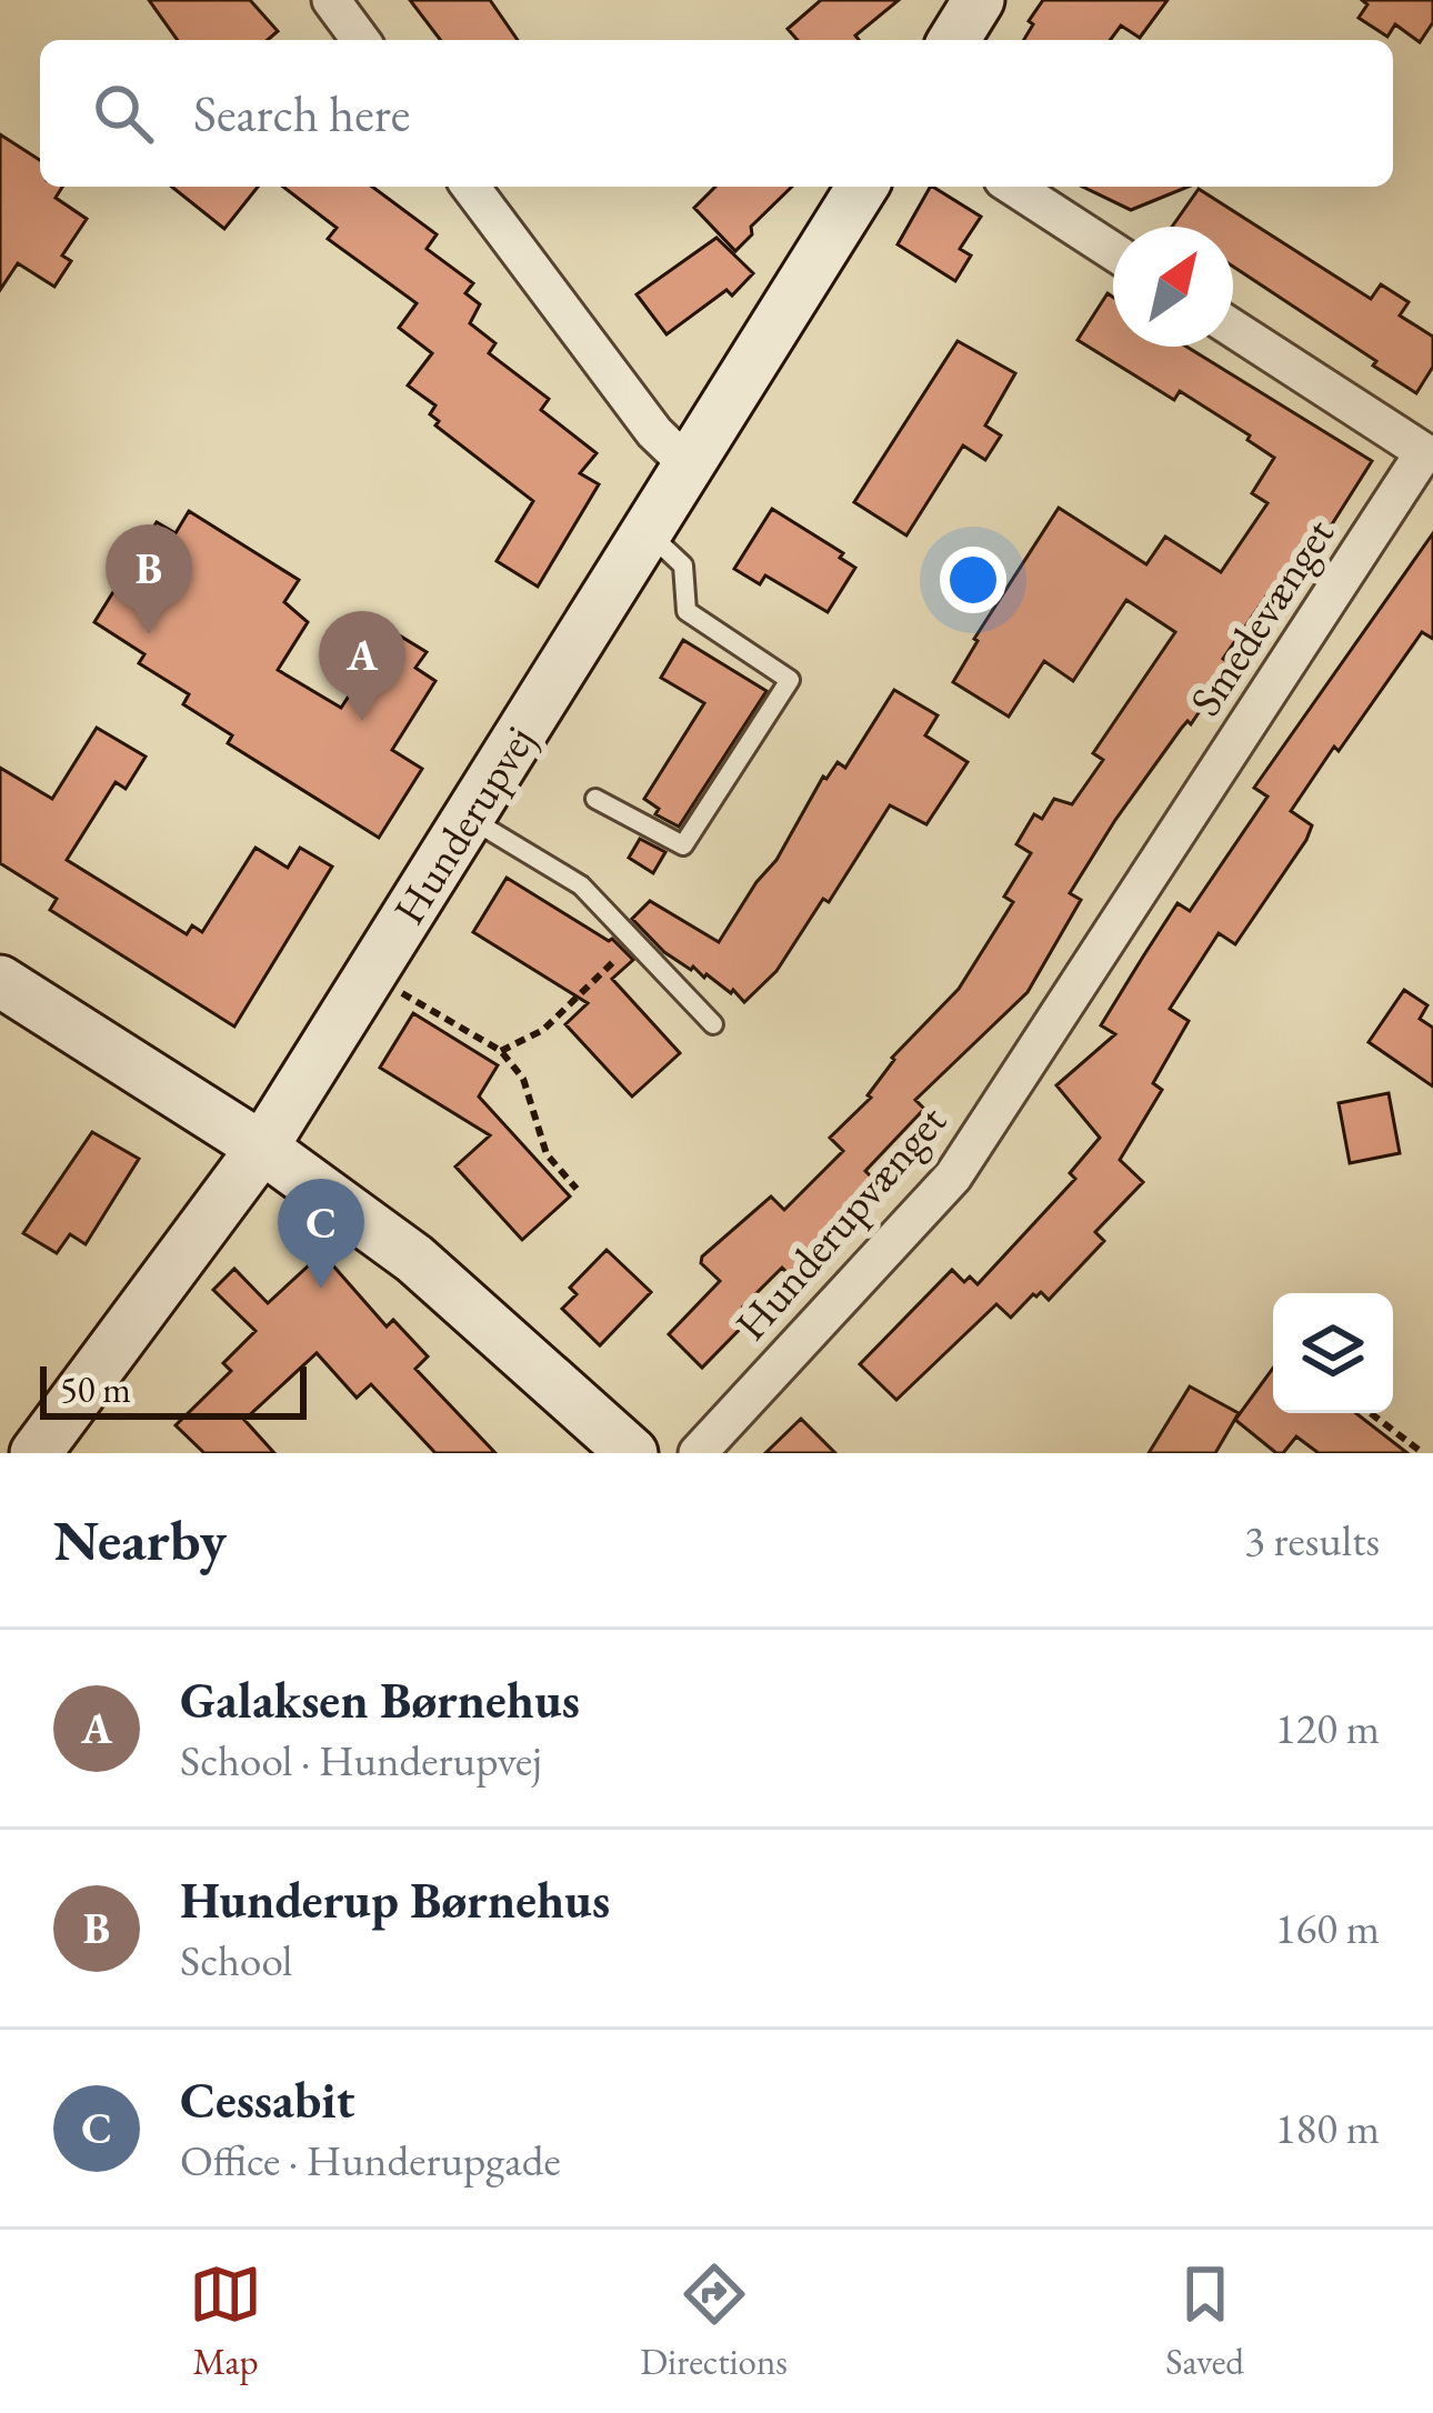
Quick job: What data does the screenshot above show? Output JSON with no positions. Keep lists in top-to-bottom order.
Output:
{
  "streets": {
    "street": ["Smedevænget", "Hunderupvej", "Hunderupvænget"]
  },
  "crossings": [
    ["Smedevænget", "Hunderupvænget"]
  ],
  "scale_bar": "50 m",
  "north": "top right",
  "page": {
    "search": "Search here",
    "pins": ["B", "A", "C"],
    "scale": "50 m",
    "heading": ["Nearby", "3 results"],
    "list": [
      {
        "mark": "A",
        "name": "Galaksen Børnehus",
        "note": "School · Hunderupvej",
        "value": "120 m"
      },
      {
        "mark": "B",
        "name": "Hunderup Børnehus",
        "note": "School",
        "value": "160 m"
      },
      {
        "mark": "C",
        "name": "Cessabit",
        "note": "Office · Hunderupgade",
        "value": "180 m"
      }
    ],
    "nav": ["Map", "Directions", "Saved"]
  }
}
